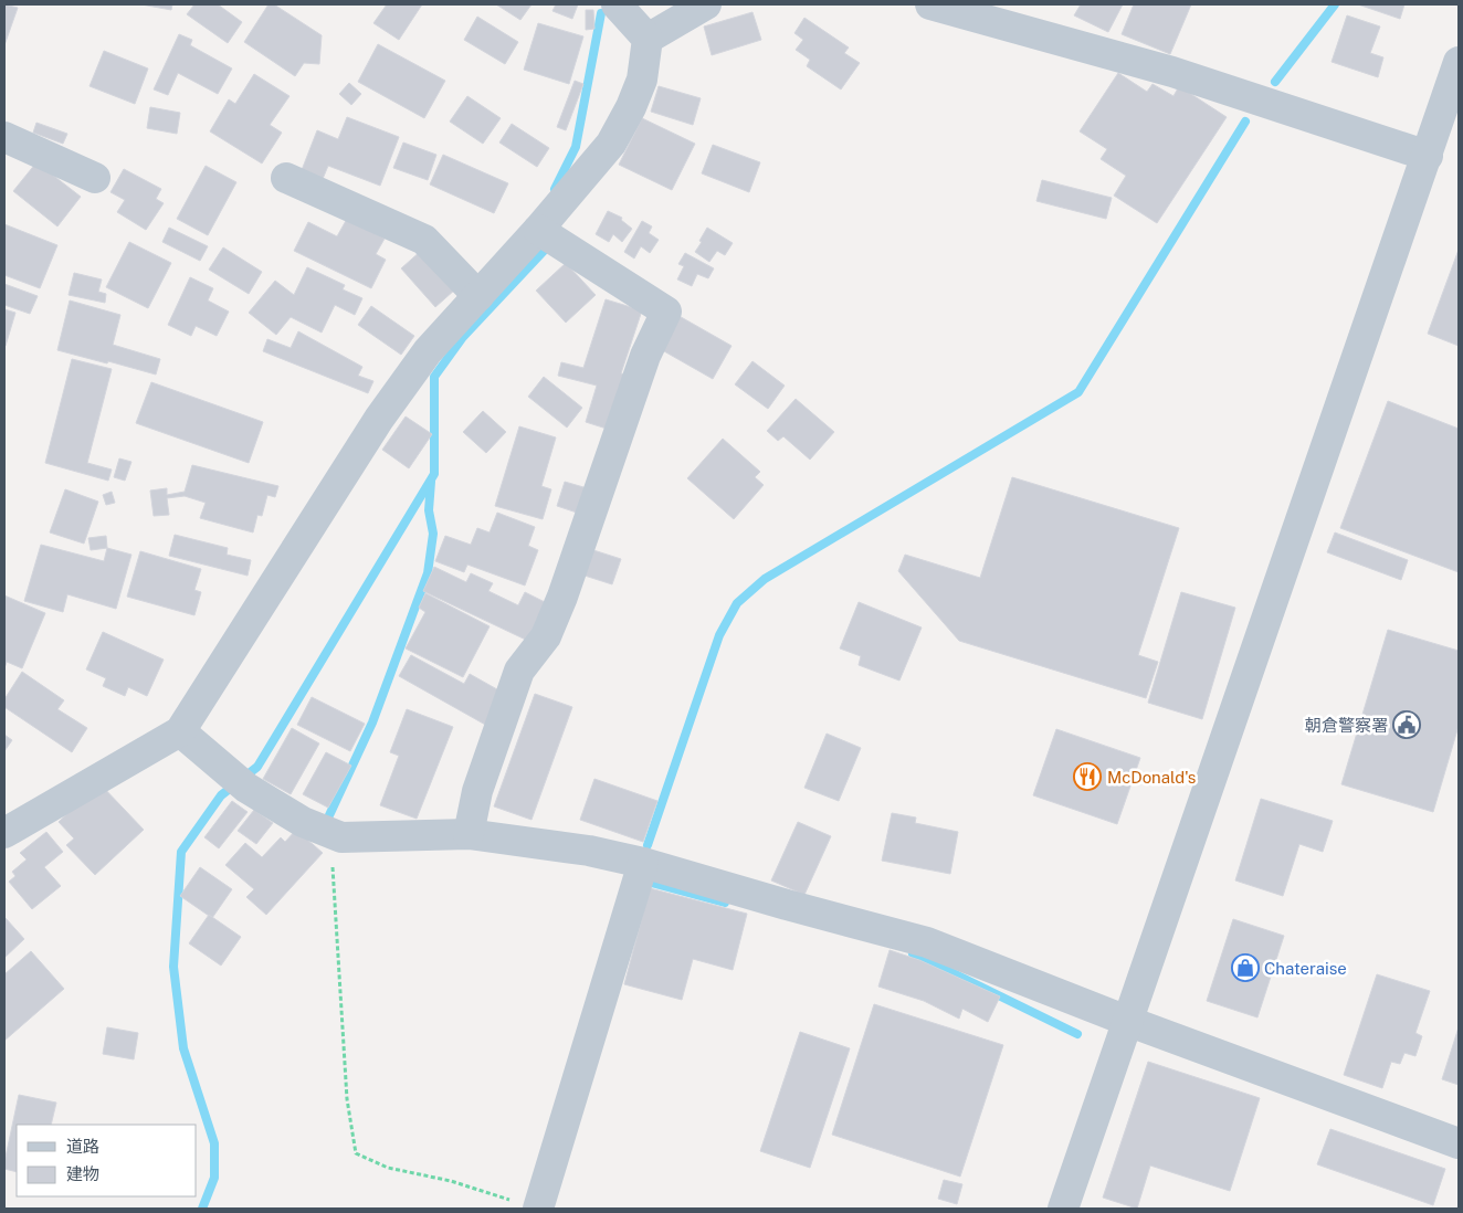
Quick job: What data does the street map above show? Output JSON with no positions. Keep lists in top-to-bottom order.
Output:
{
  "places": {
    "public building": ["朝倉警察署"],
    "restaurant": ["McDonald's"],
    "shop": ["Chateraise"]
  },
  "legend": ["道路", "建物"]
}
